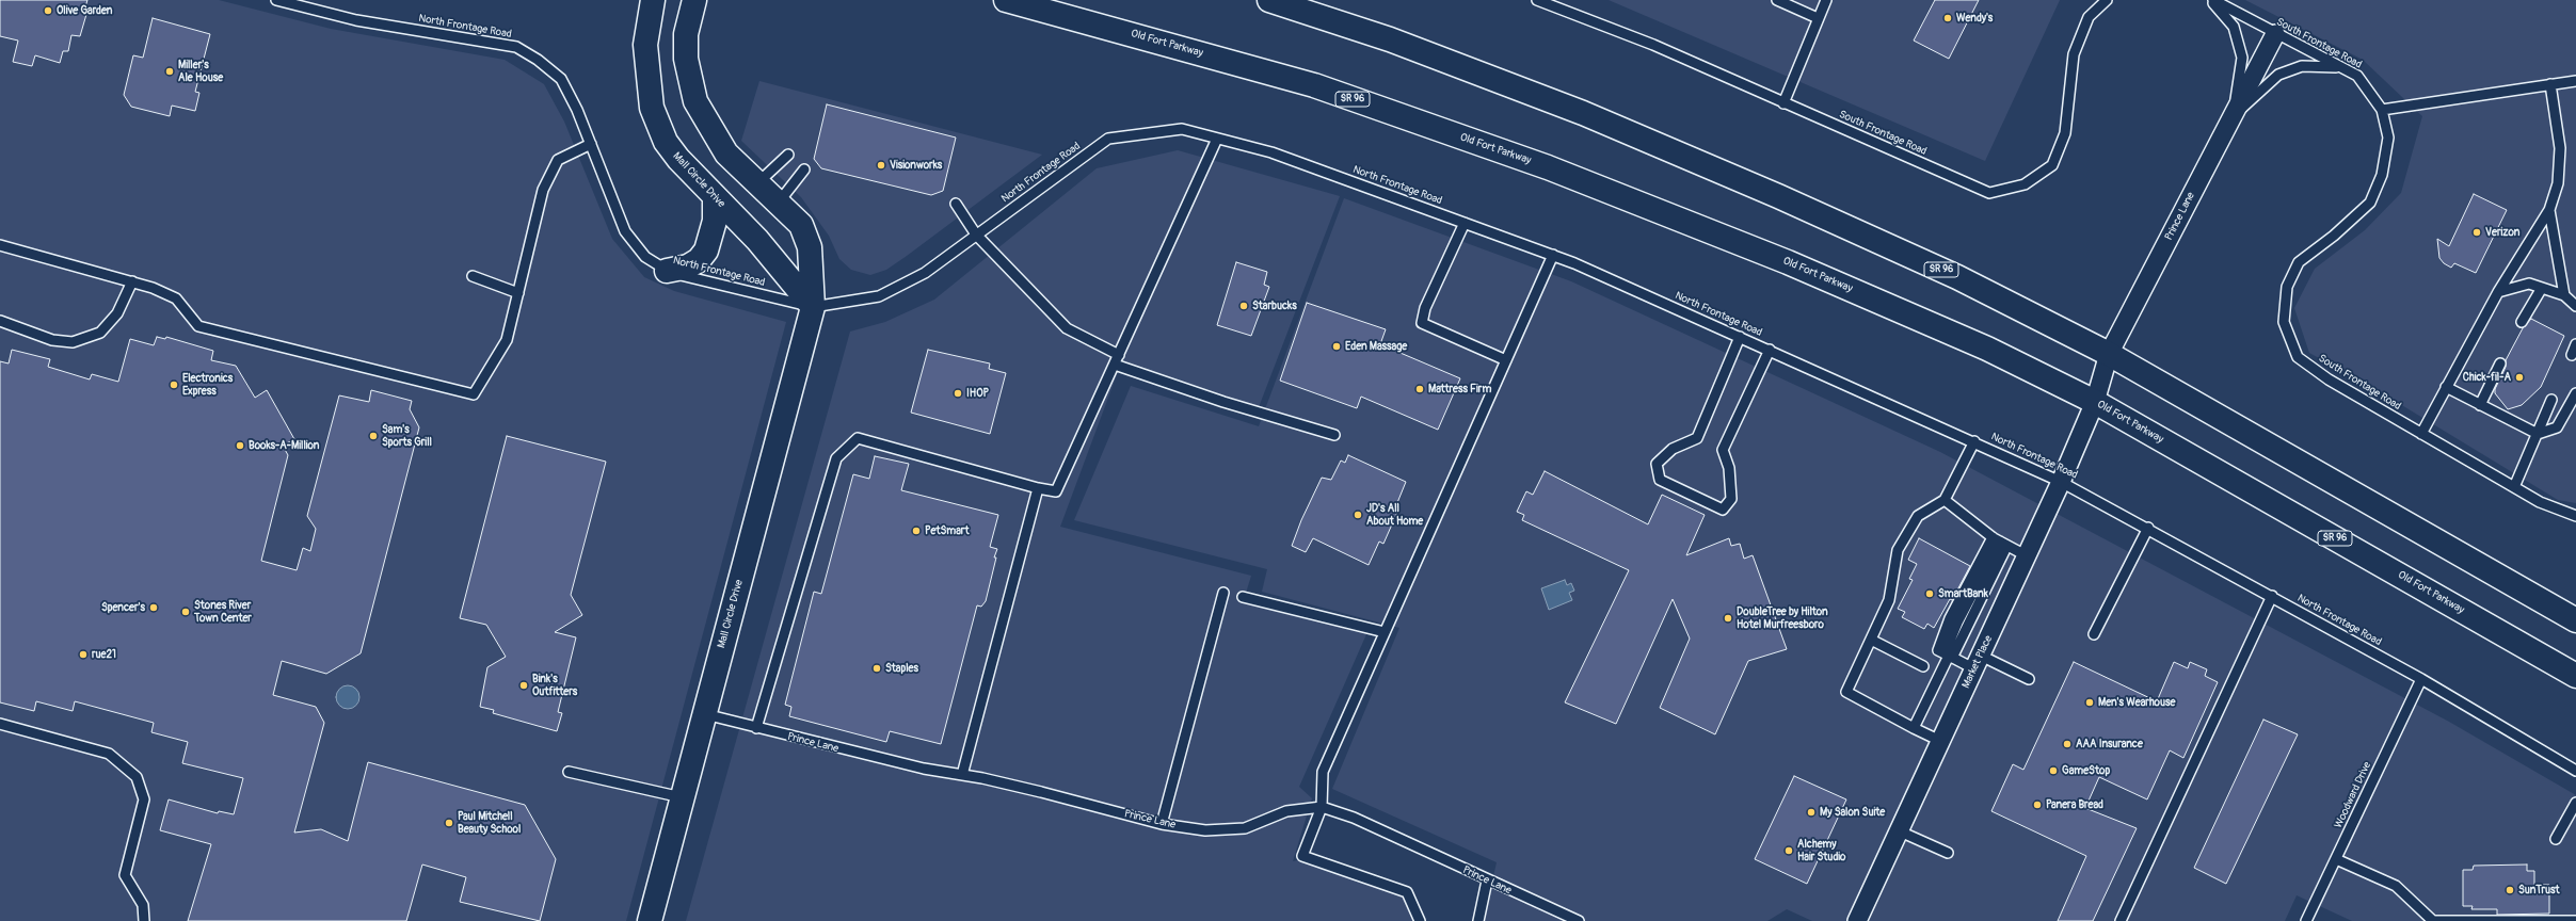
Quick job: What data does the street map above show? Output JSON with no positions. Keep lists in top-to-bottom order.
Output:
{
  "streets": {
    "main road": ["Old Fort Parkway", "SR 96", "Mall Circle Drive"],
    "street": ["Prince Lane", "Market Place"],
    "lane": ["North Frontage Road", "South Frontage Road", "Woodward Drive"]
  },
  "crossings": [
    ["North Frontage Road", "Mall Circle Drive"],
    ["North Frontage Road", "Market Place"],
    ["North Frontage Road", "Woodward Drive"],
    ["Old Fort Parkway", "Prince Lane"],
    ["Old Fort Parkway", "Market Place"],
    ["South Frontage Road", "Prince Lane"],
    ["SR 96", "Prince Lane"],
    ["Mall Circle Drive", "Prince Lane"],
    ["Prince Lane", "Market Place"]
  ],
  "places": [
    "Olive Garden",
    "Wendy's",
    "Miller's Ale House",
    "Visionworks",
    "Verizon",
    "Starbucks",
    "Eden Massage",
    "Chick-fil-A",
    "Electronics Express",
    "Mattress Firm",
    "IHOP",
    "Sam's Sports Grill",
    "Books-A-Million",
    "JD's All About Home",
    "PetSmart",
    "SmartBank",
    "Spencer's",
    "Stones River Town Center",
    "DoubleTree by Hilton Hotel Murfreesboro",
    "rue21",
    "Staples",
    "Bink's Outfitters",
    "Men's Wearhouse",
    "AAA Insurance",
    "GameStop",
    "Panera Bread",
    "My Salon Suite",
    "Paul Mitchell Beauty School",
    "Alchemy Hair Studio",
    "SunTrust"
  ]
}
